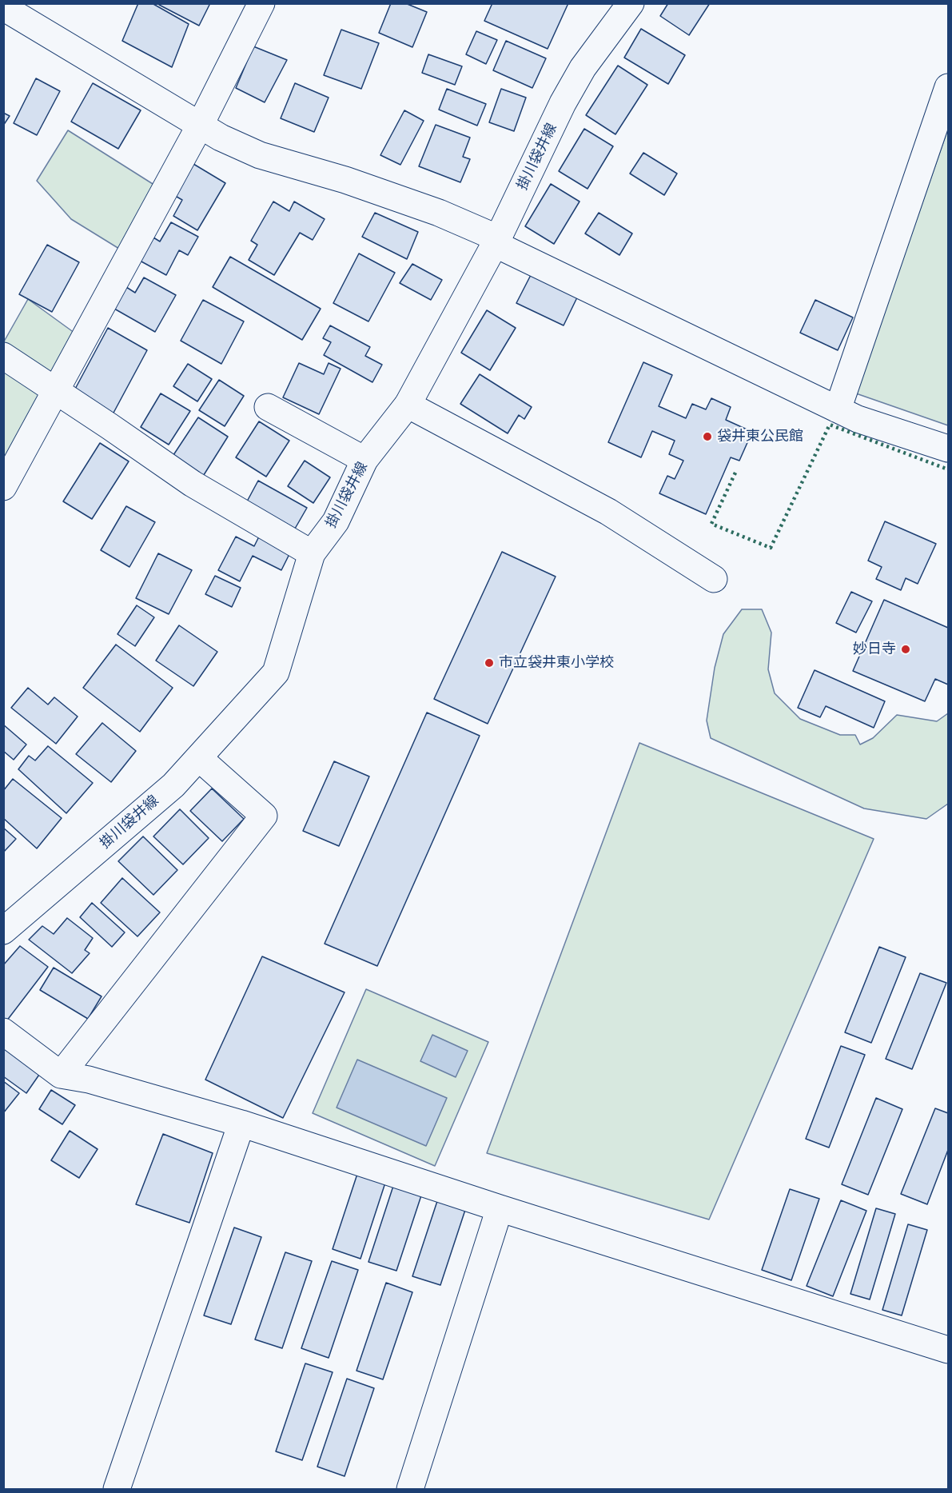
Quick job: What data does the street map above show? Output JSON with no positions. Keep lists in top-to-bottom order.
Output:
{
  "streets": {
    "street": ["掛川袋井線"]
  },
  "places": ["袋井東公民館", "妙日寺", "市立袋井東小学校"]
}
